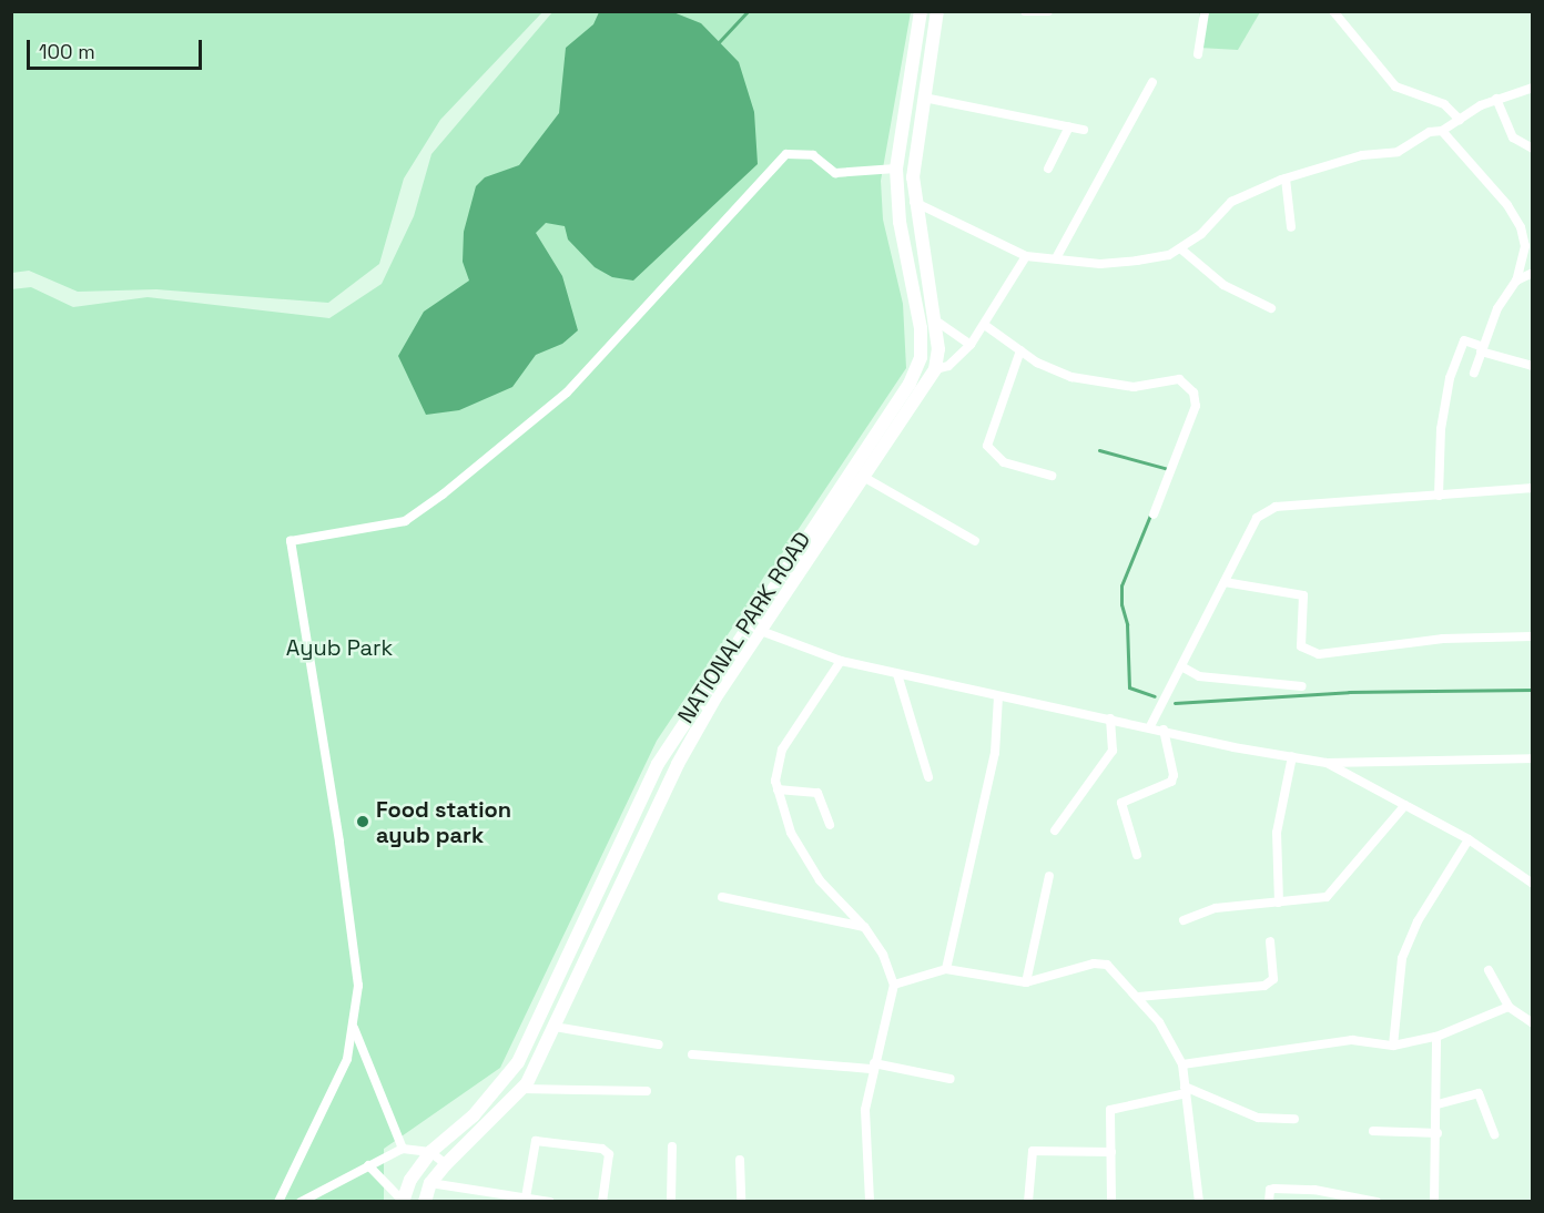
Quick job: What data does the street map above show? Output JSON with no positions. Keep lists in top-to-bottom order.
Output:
{
  "streets": {
    "main road": ["NATIONAL PARK ROAD"]
  },
  "parks": ["Ayub Park"],
  "places": ["Food station ayub park"],
  "scale_bar": "100 m"
}
